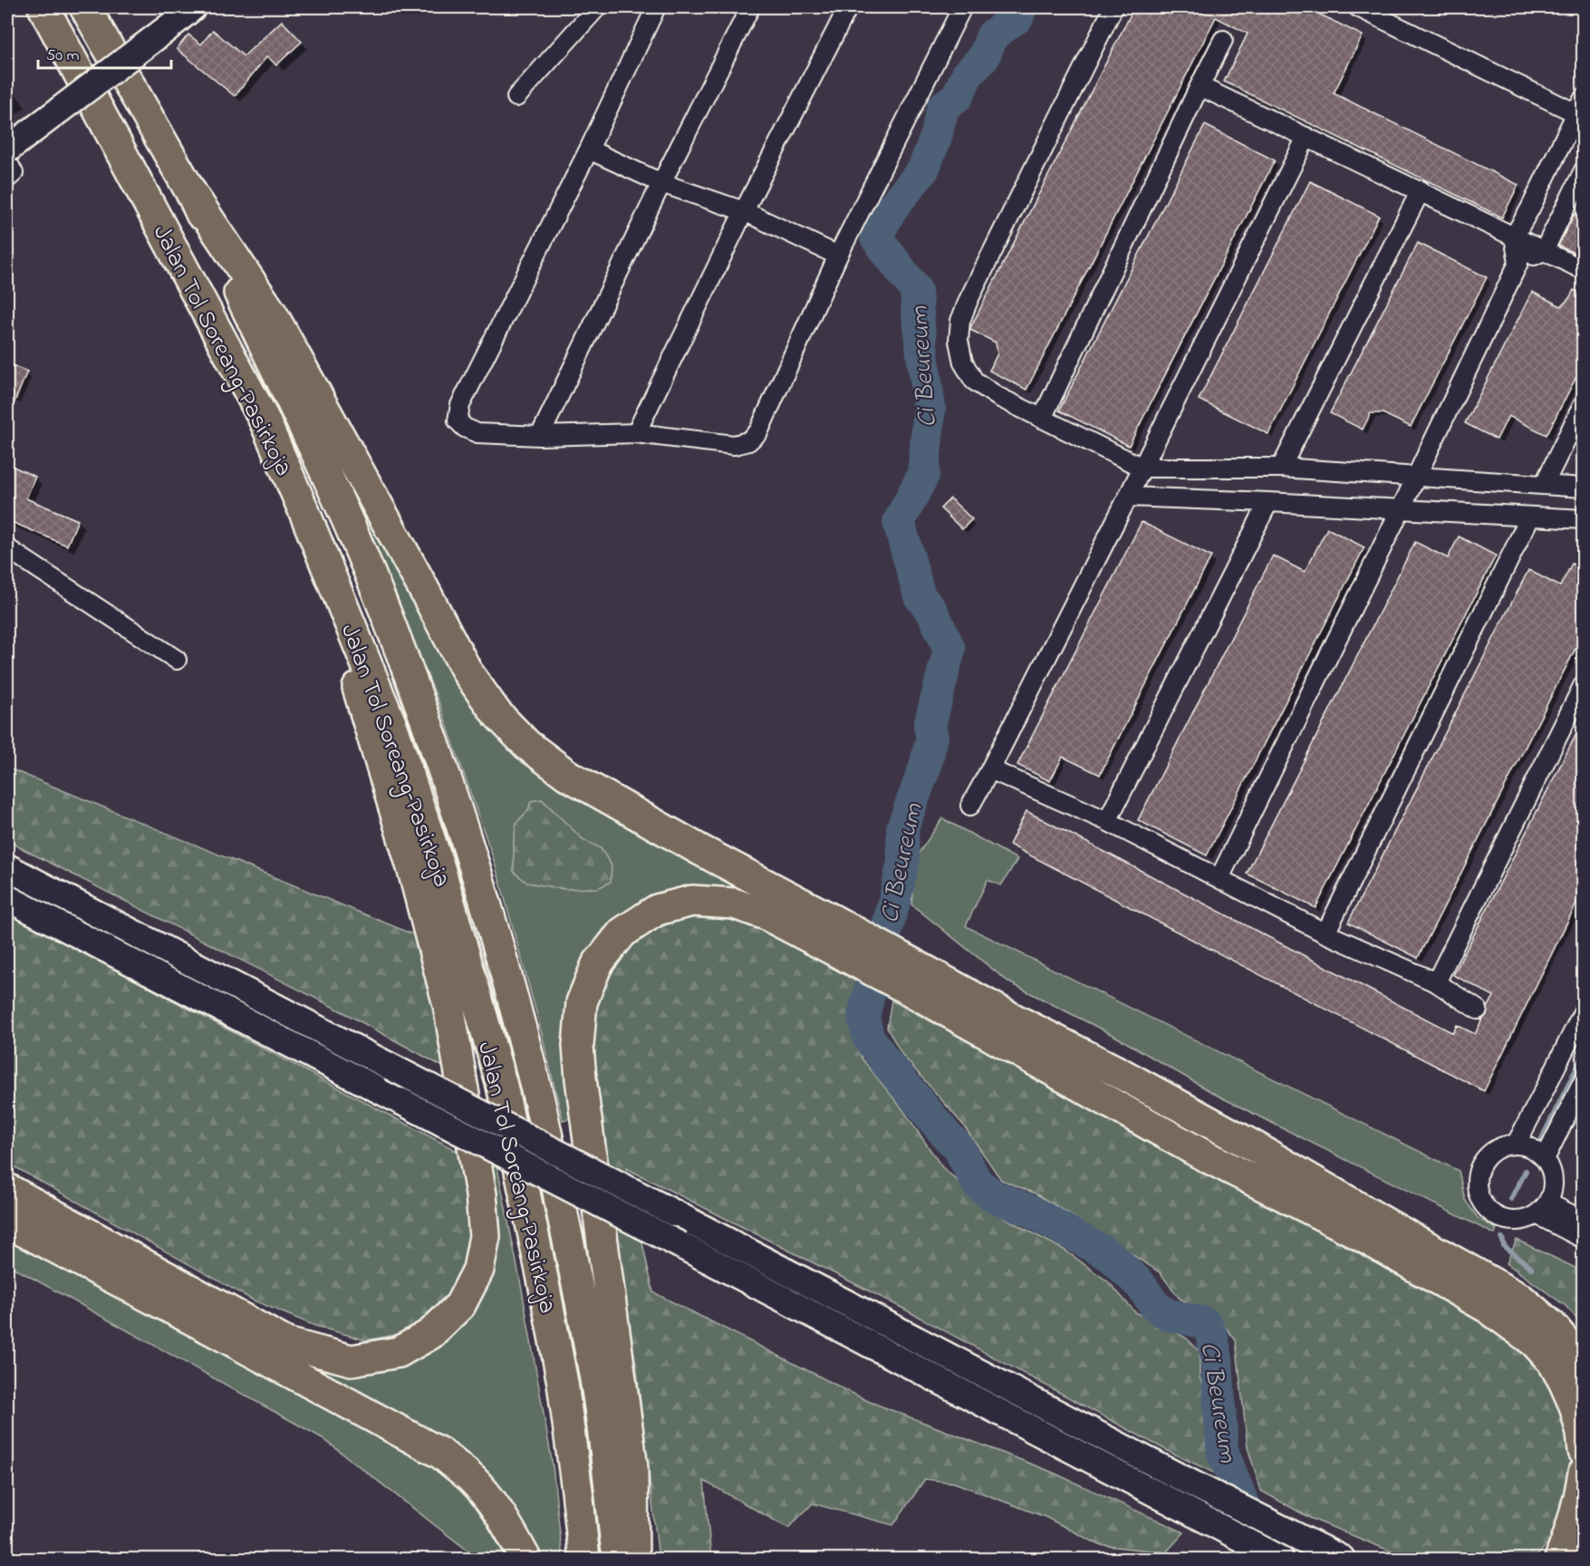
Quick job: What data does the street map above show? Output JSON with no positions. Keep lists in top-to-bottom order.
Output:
{
  "streets": {
    "highway": ["Jalan Tol Soreang–Pasirkoja"]
  },
  "water": ["Ci Beureum"],
  "scale_bar": "50 m"
}
